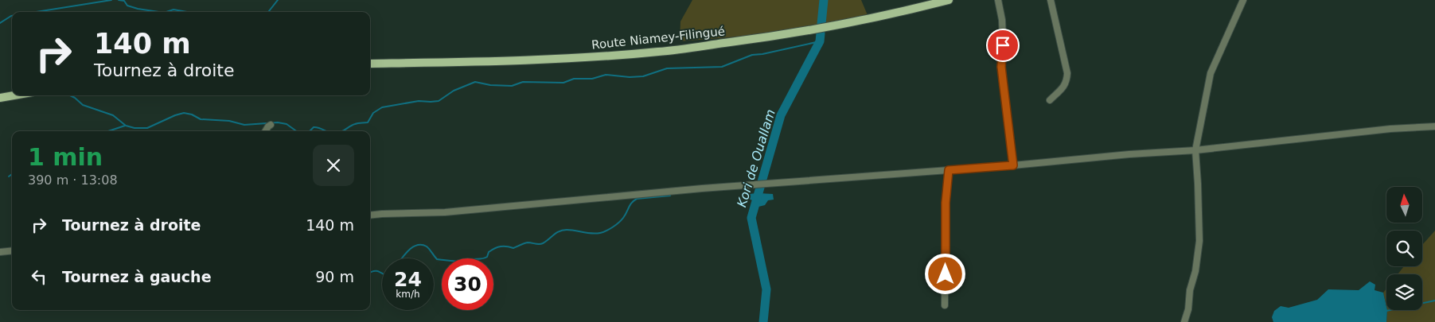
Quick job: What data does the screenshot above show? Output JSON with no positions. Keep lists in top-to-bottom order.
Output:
{
  "streets": {
    "main road": ["Route Niamey-Filingué"]
  },
  "water": ["Kori de Ouallam"],
  "north": "top",
  "page": {
    "turn": ["140 m", "Tournez à droite"],
    "heading": ["1 min", "390 m · 13:08"],
    "list": [
      {
        "name": "Tournez à droite",
        "value": "140 m"
      },
      {
        "name": "Tournez à gauche",
        "value": "90 m"
      }
    ],
    "speed": "24 km/h",
    "limit": "30"
  }
}
